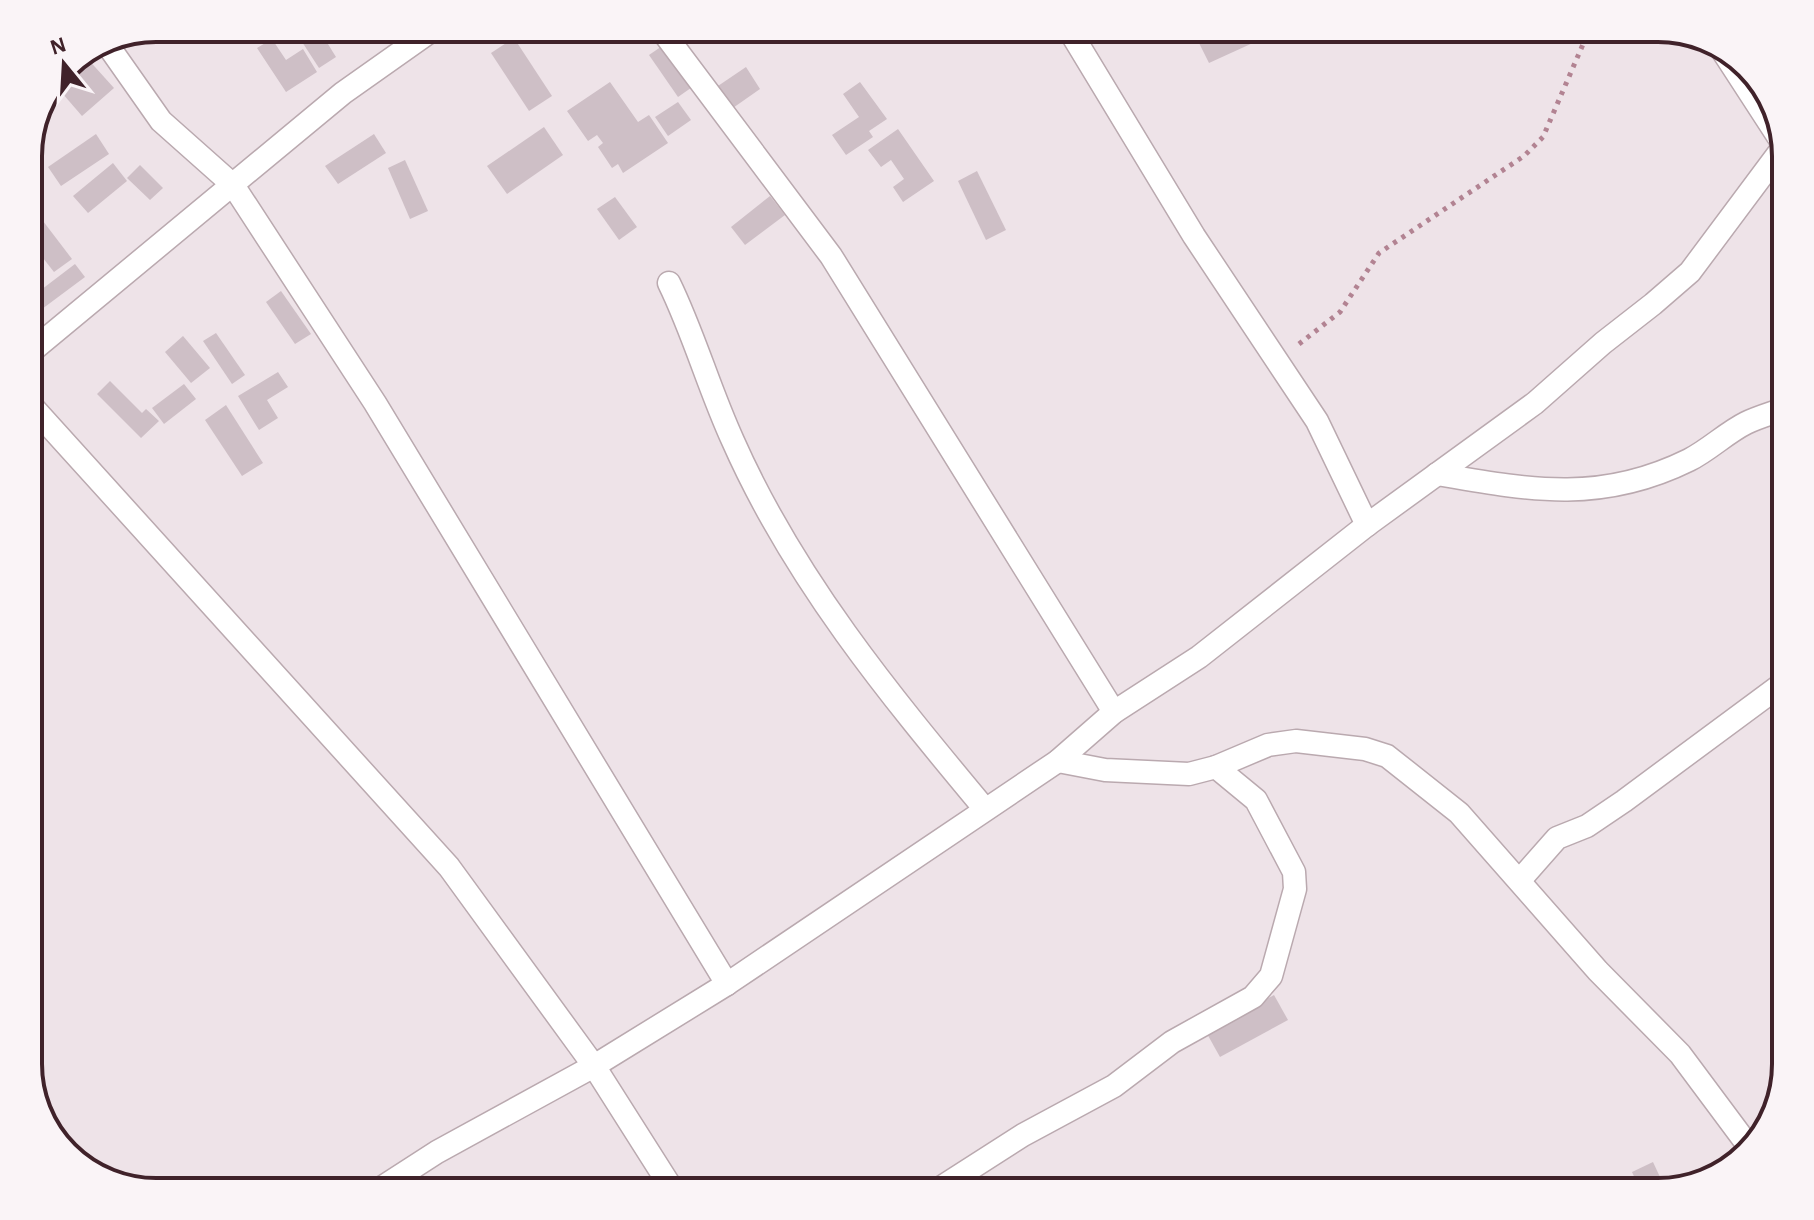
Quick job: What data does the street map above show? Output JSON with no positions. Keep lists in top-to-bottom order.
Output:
{
  "north": "top"
}
